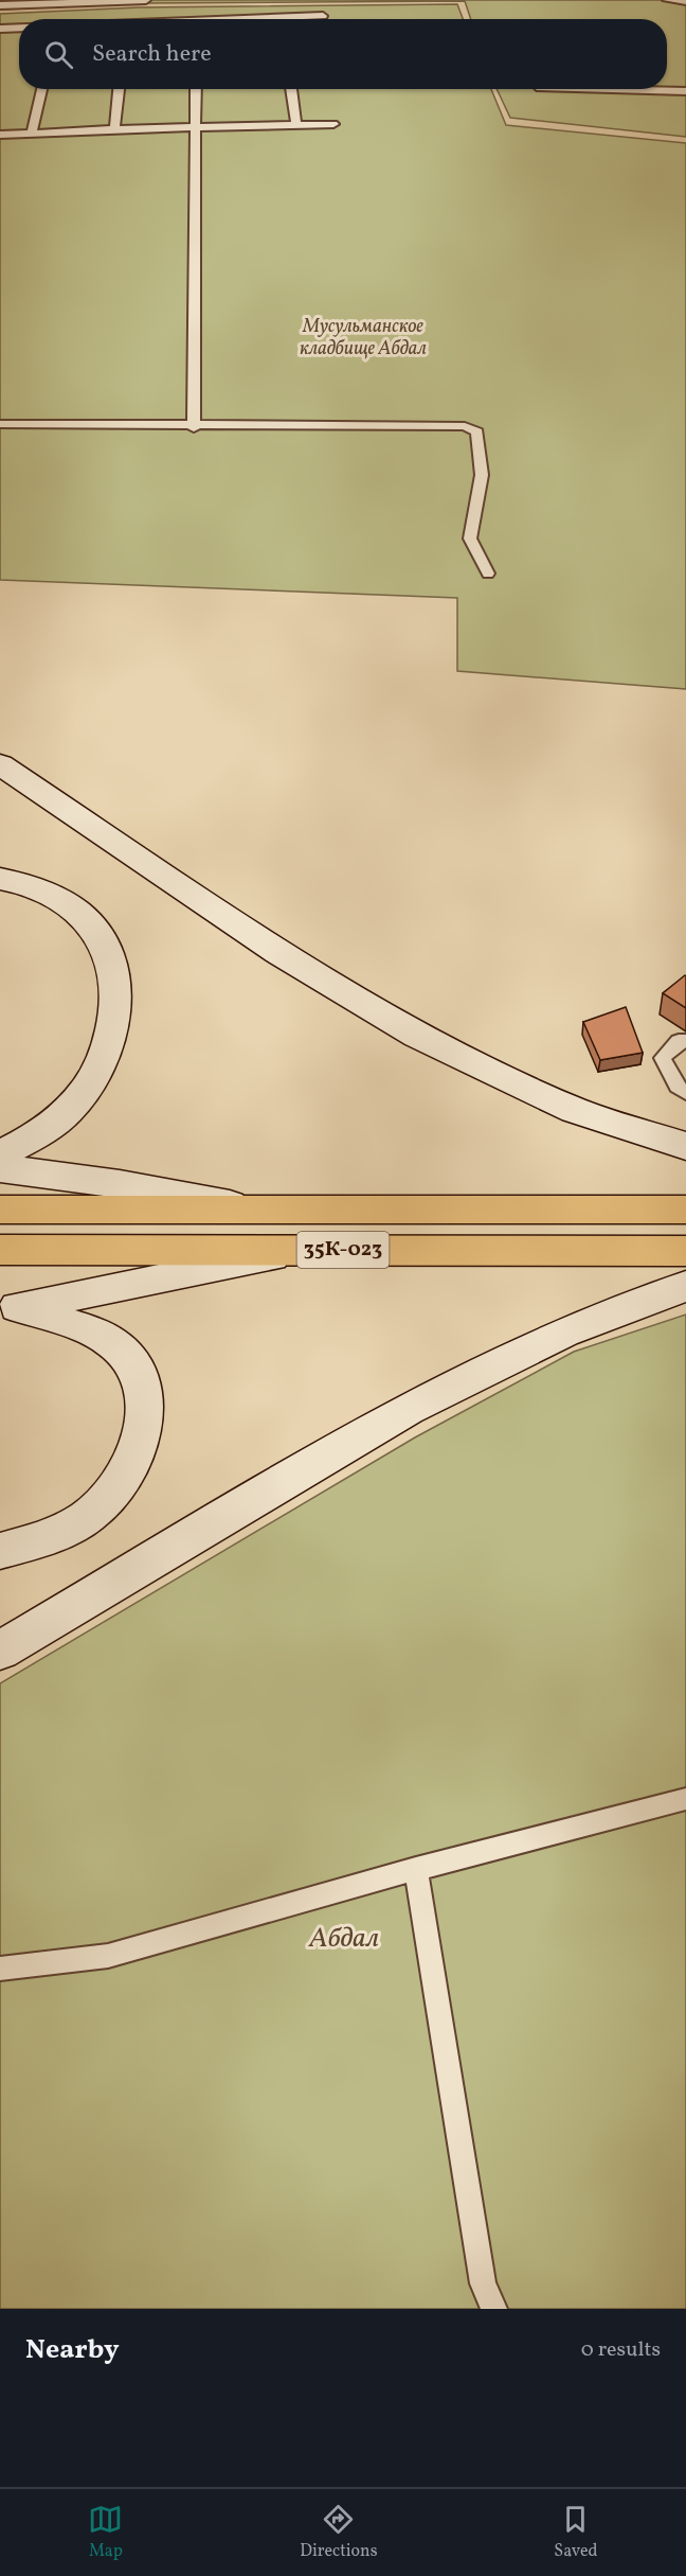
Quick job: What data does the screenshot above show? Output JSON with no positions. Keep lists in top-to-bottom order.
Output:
{
  "streets": {
    "main road": ["35К-023"]
  },
  "parks": ["Мусульманское кладбище Абдал", "Абдал"],
  "page": {
    "search": "Search here",
    "heading": ["Nearby", "0 results"],
    "nav": ["Map", "Directions", "Saved"]
  }
}
